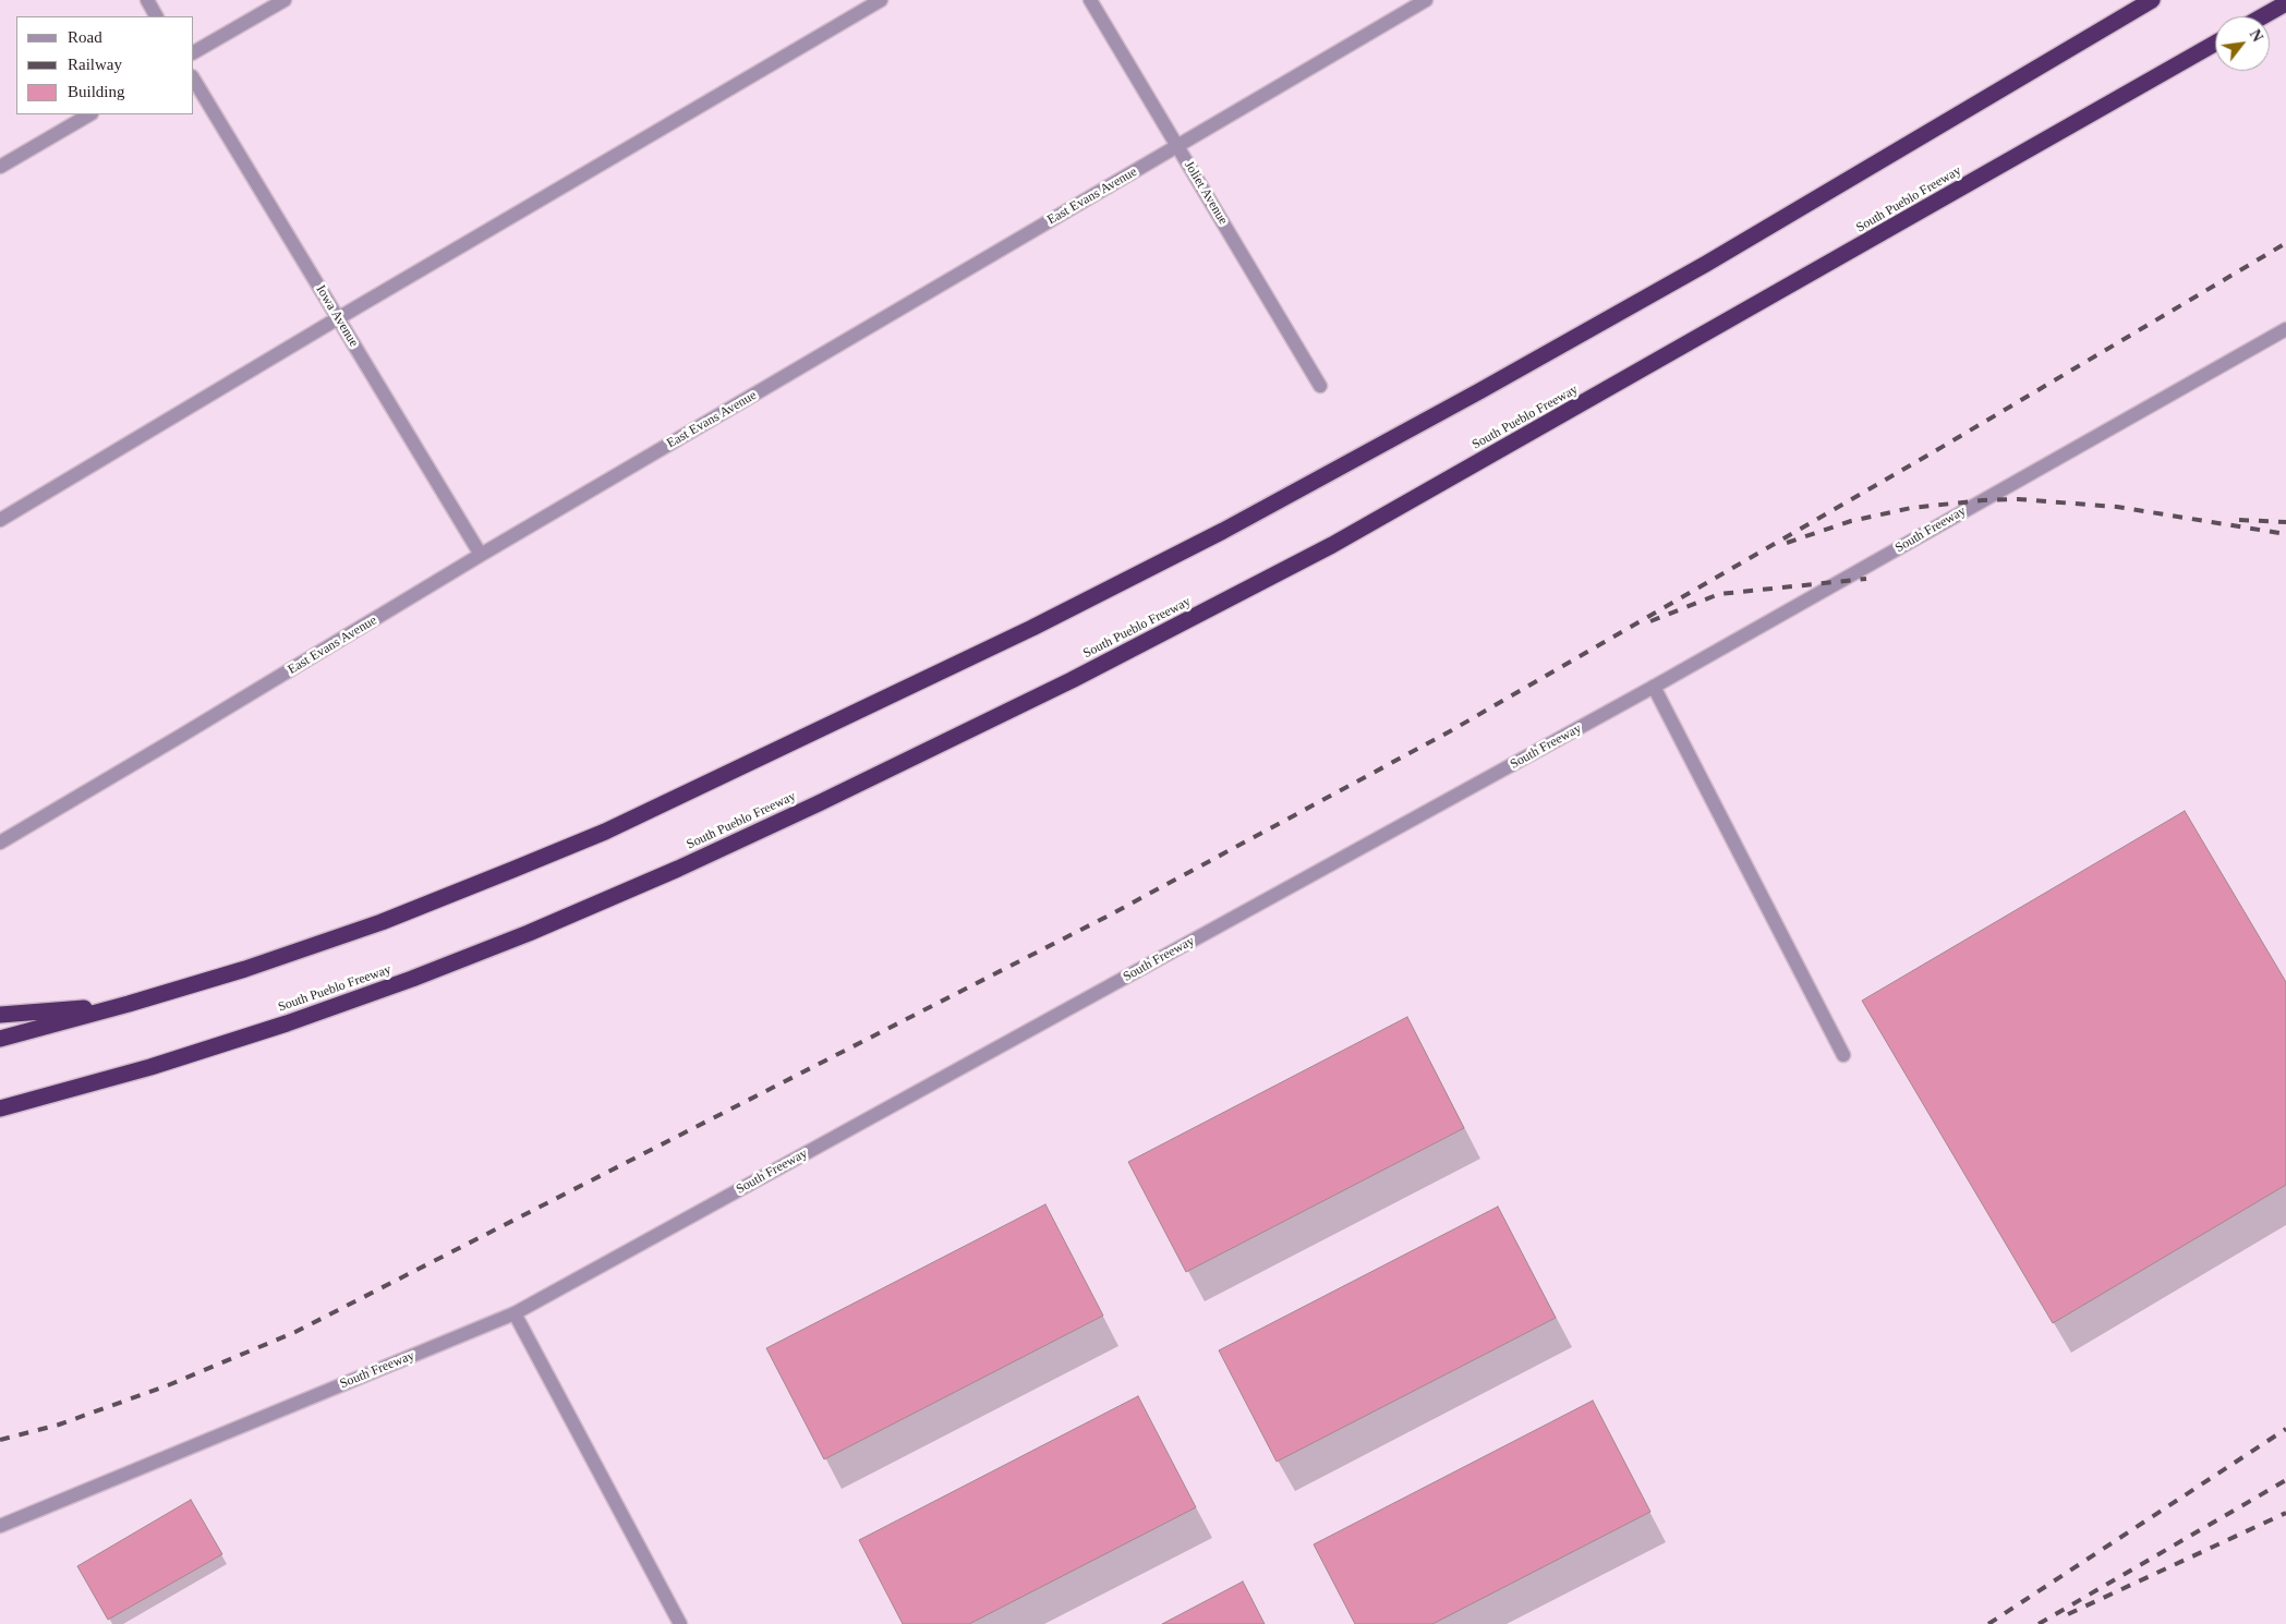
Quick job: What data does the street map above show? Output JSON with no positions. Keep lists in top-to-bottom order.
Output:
{
  "streets": {
    "highway": ["South Pueblo Freeway"],
    "street": [
      "Joliet Avenue",
      "East Evans Avenue",
      "Iowa Avenue",
      "South Freeway"
    ]
  },
  "crossings": [
    ["Joliet Avenue", "East Evans Avenue"],
    ["East Evans Avenue", "Iowa Avenue"]
  ],
  "legend": ["Road", "Railway", "Building"],
  "north": "top right"
}
